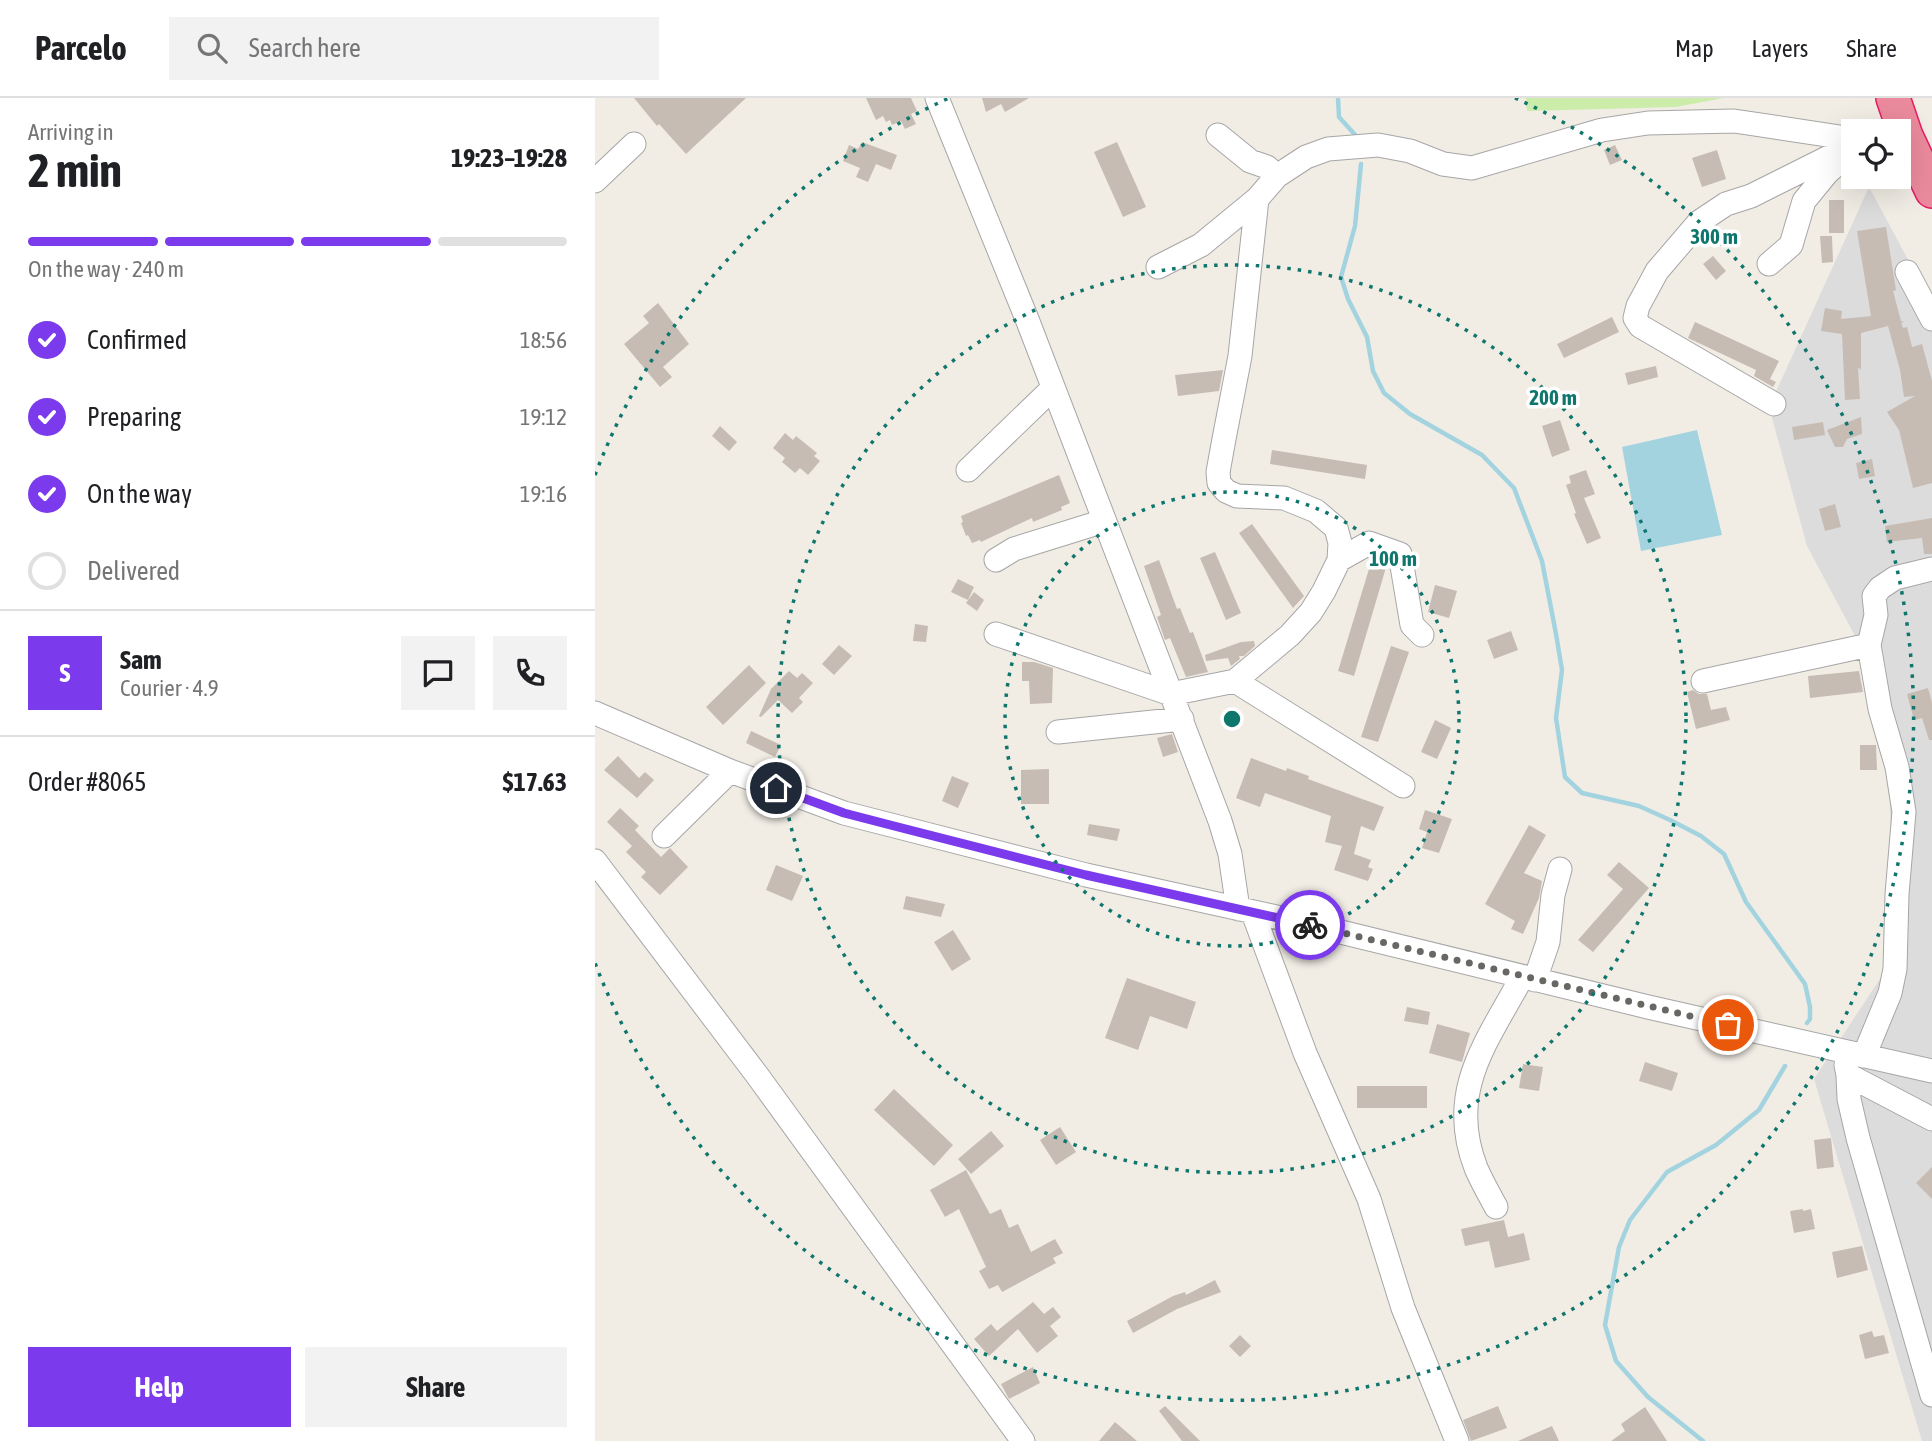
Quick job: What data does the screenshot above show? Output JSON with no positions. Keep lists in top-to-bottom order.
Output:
{
  "page": {
    "header": "Parcelo",
    "search": "Search here",
    "nav": ["Map", "Layers", "Share"],
    "heading": ["2 min", "Arriving in", "19:23–19:28"],
    "panel": [
      "Sam",
      "Courier · 4.9",
      "Order #8065",
      "$17.63"
    ],
    "bar": "On the way · 240 m",
    "list": [
      ["Confirmed", "18:56"],
      ["Preparing", "19:12"],
      ["On the way", "19:16"],
      "Delivered"
    ],
    "round": "S",
    "buttons": ["Help", "Share"]
  },
  "rings": ["300 m", "200 m", "100 m"]
}
